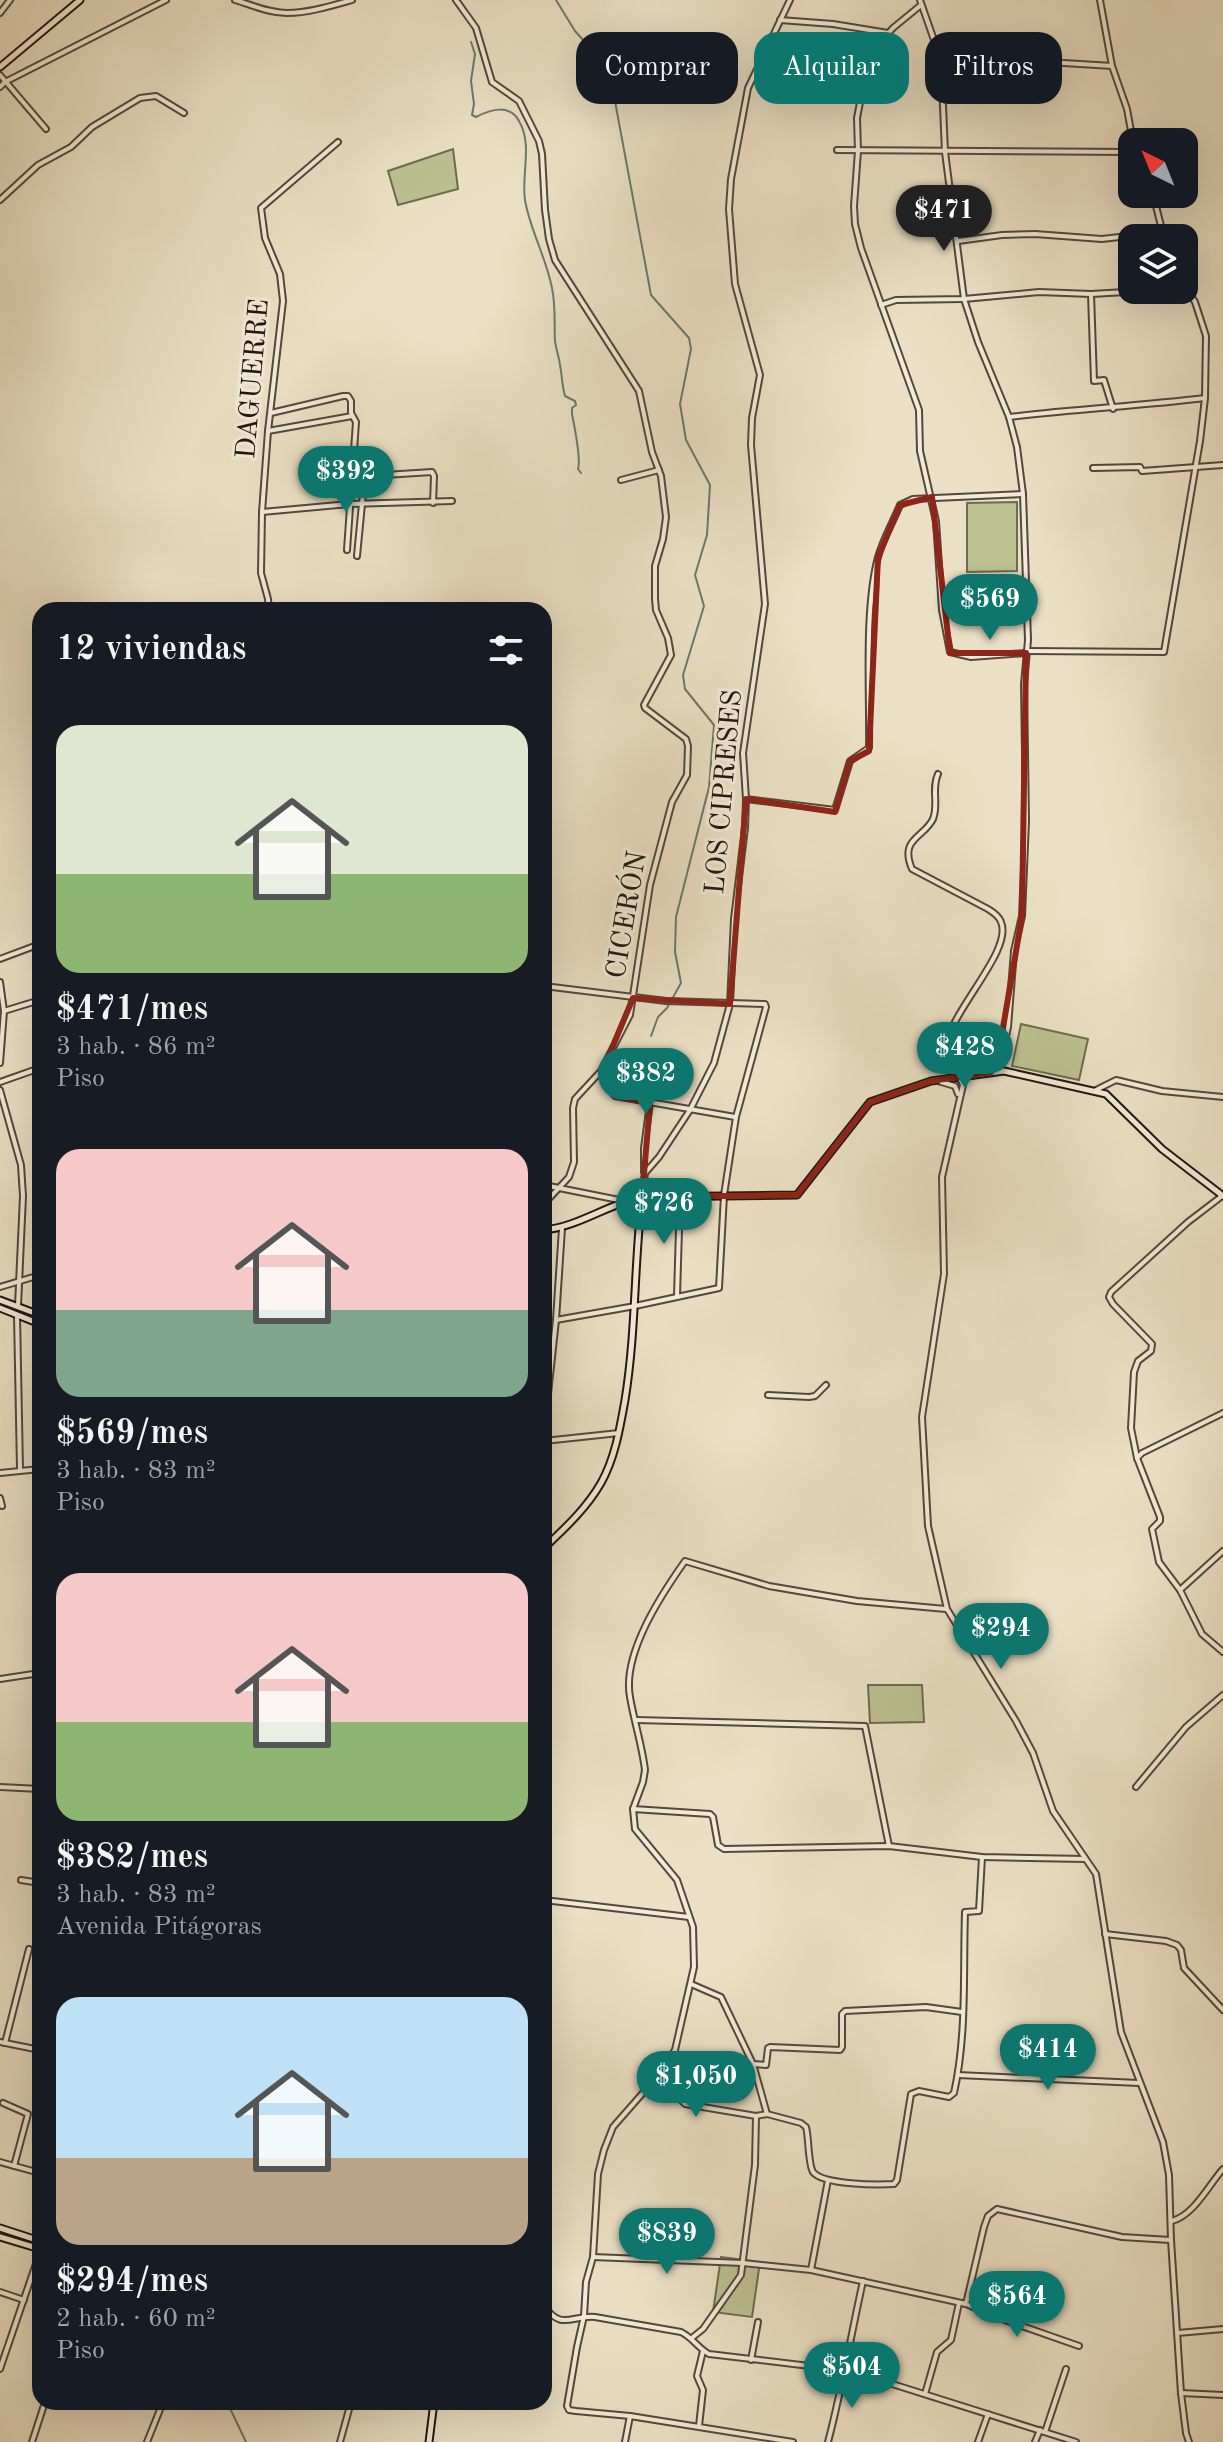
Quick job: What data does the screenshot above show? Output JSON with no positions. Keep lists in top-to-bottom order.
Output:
{
  "streets": {
    "street": ["DAGUERRE", "LOS CIPRESES", "CICERÓN"]
  },
  "north": "top left",
  "page": {
    "chip": ["Comprar", "Alquilar", "Filtros"],
    "price": [
      "$471",
      "$392",
      "$569",
      "$428",
      "$382",
      "$726",
      "$294",
      "$414",
      "$1,050",
      "$839",
      "$564",
      "$504"
    ],
    "heading": "12 viviendas",
    "list": [
      {
        "name": "$471/mes",
        "note": "3 hab. · 86 m² · Piso"
      },
      {
        "name": "$569/mes",
        "note": "3 hab. · 83 m² · Piso"
      },
      {
        "name": "$382/mes",
        "note": "3 hab. · 83 m² · Avenida Pitágoras"
      },
      {
        "name": "$294/mes",
        "note": "2 hab. · 60 m² · Piso"
      }
    ]
  }
}
